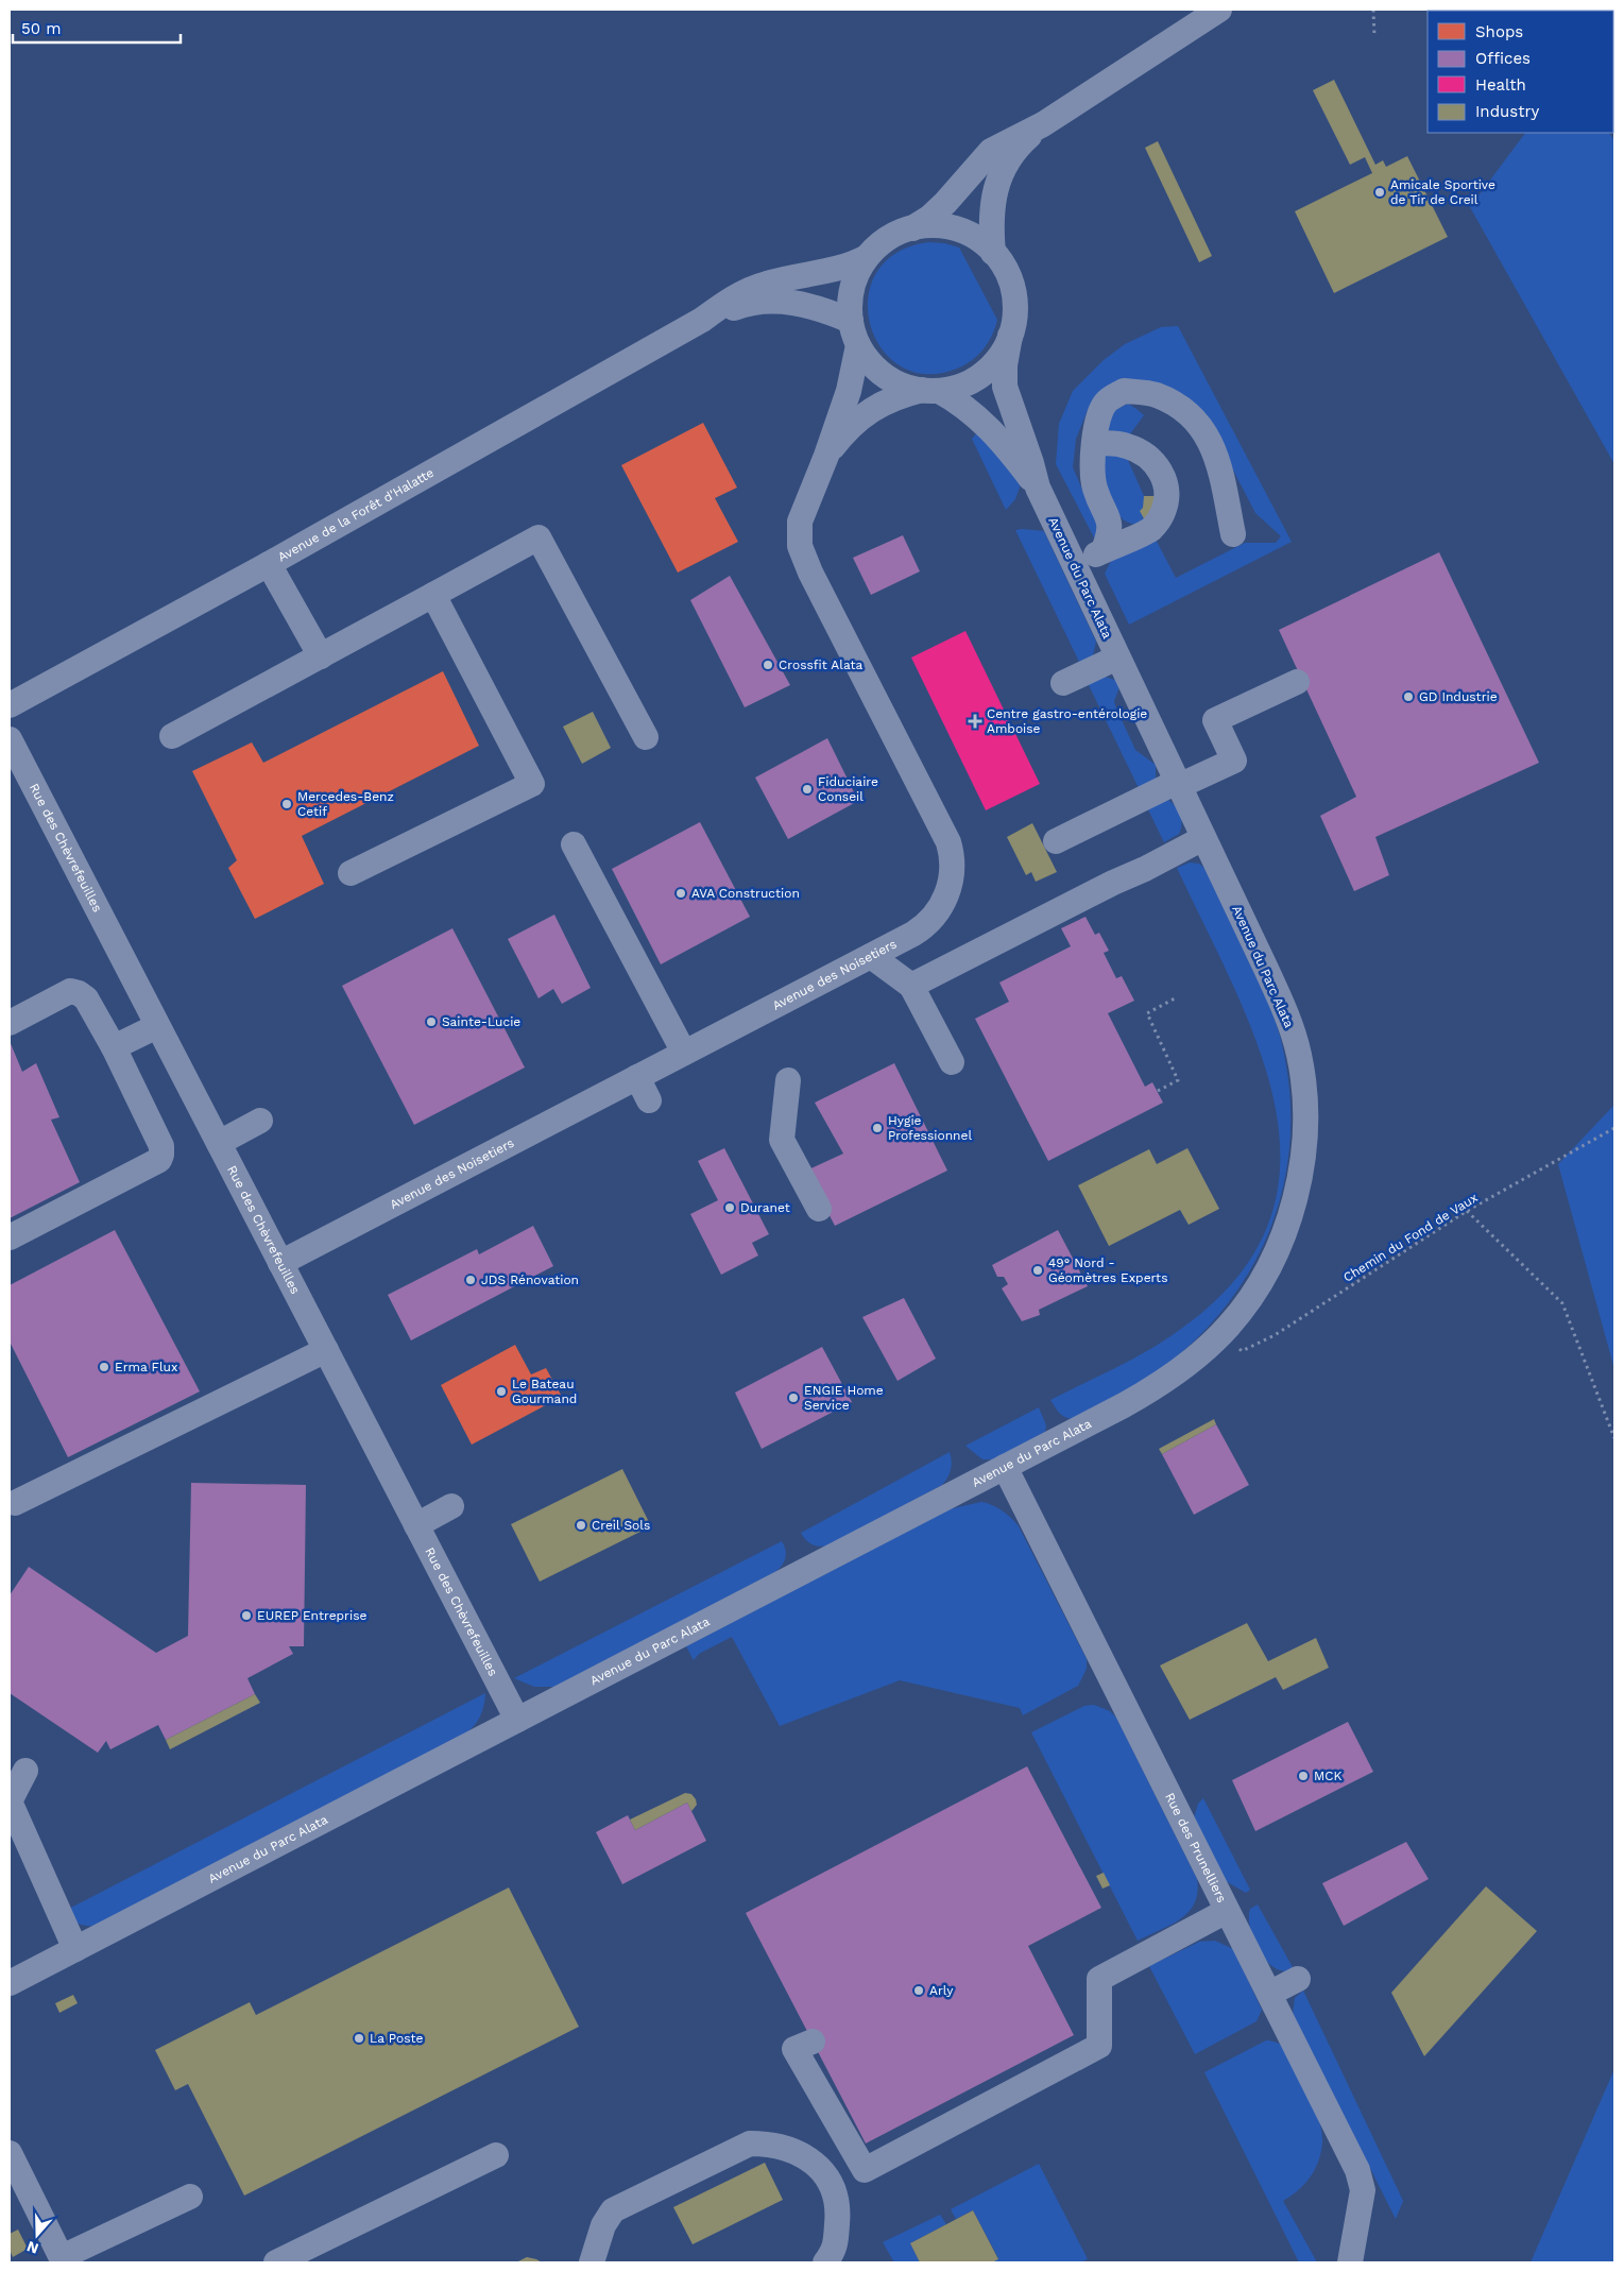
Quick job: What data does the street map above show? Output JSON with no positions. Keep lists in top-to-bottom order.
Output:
{
  "streets": {
    "street": [
      "Avenue de la Forêt d'Halatte",
      "Avenue du Parc Alata",
      "Rue des Chèvrefeuilles",
      "Avenue des Noisetiers",
      "Rue des Prunelliers"
    ],
    "path": ["Chemin du Fond de Vaux"]
  },
  "crossings": [
    ["Avenue de la Forêt d'Halatte", "Avenue du Parc Alata"],
    ["Avenue de la Forêt d'Halatte", "Avenue des Noisetiers"],
    ["Avenue du Parc Alata", "Rue des Chèvrefeuilles"],
    ["Avenue du Parc Alata", "Avenue des Noisetiers"],
    ["Avenue du Parc Alata", "Chemin du Fond de Vaux"],
    ["Avenue du Parc Alata", "Rue des Prunelliers"],
    ["Rue des Chèvrefeuilles", "Avenue des Noisetiers"]
  ],
  "places": {
    "other": [
      "Amicale Sportive de Tir de Creil",
      "Crossfit Alata",
      "GD Industrie",
      "Fiduciaire Conseil",
      "Mercedes-Benz Cetif",
      "AVA Construction",
      "Sainte-Lucie",
      "Hygie Professionnel",
      "Duranet",
      "49° Nord - Géomètres Experts",
      "JDS Rénovation",
      "Erma Flux",
      "Le Bateau Gourmand",
      "ENGIE Home Service",
      "Creil Sols",
      "EUREP Entreprise",
      "MCK",
      "Arly",
      "La Poste"
    ],
    "health": ["Centre gastro-entérologie Amboise"]
  },
  "legend": [
    "Shops",
    "Offices",
    "Health",
    "Industry"
  ],
  "scale_bar": "50 m",
  "north": "bottom"
}
